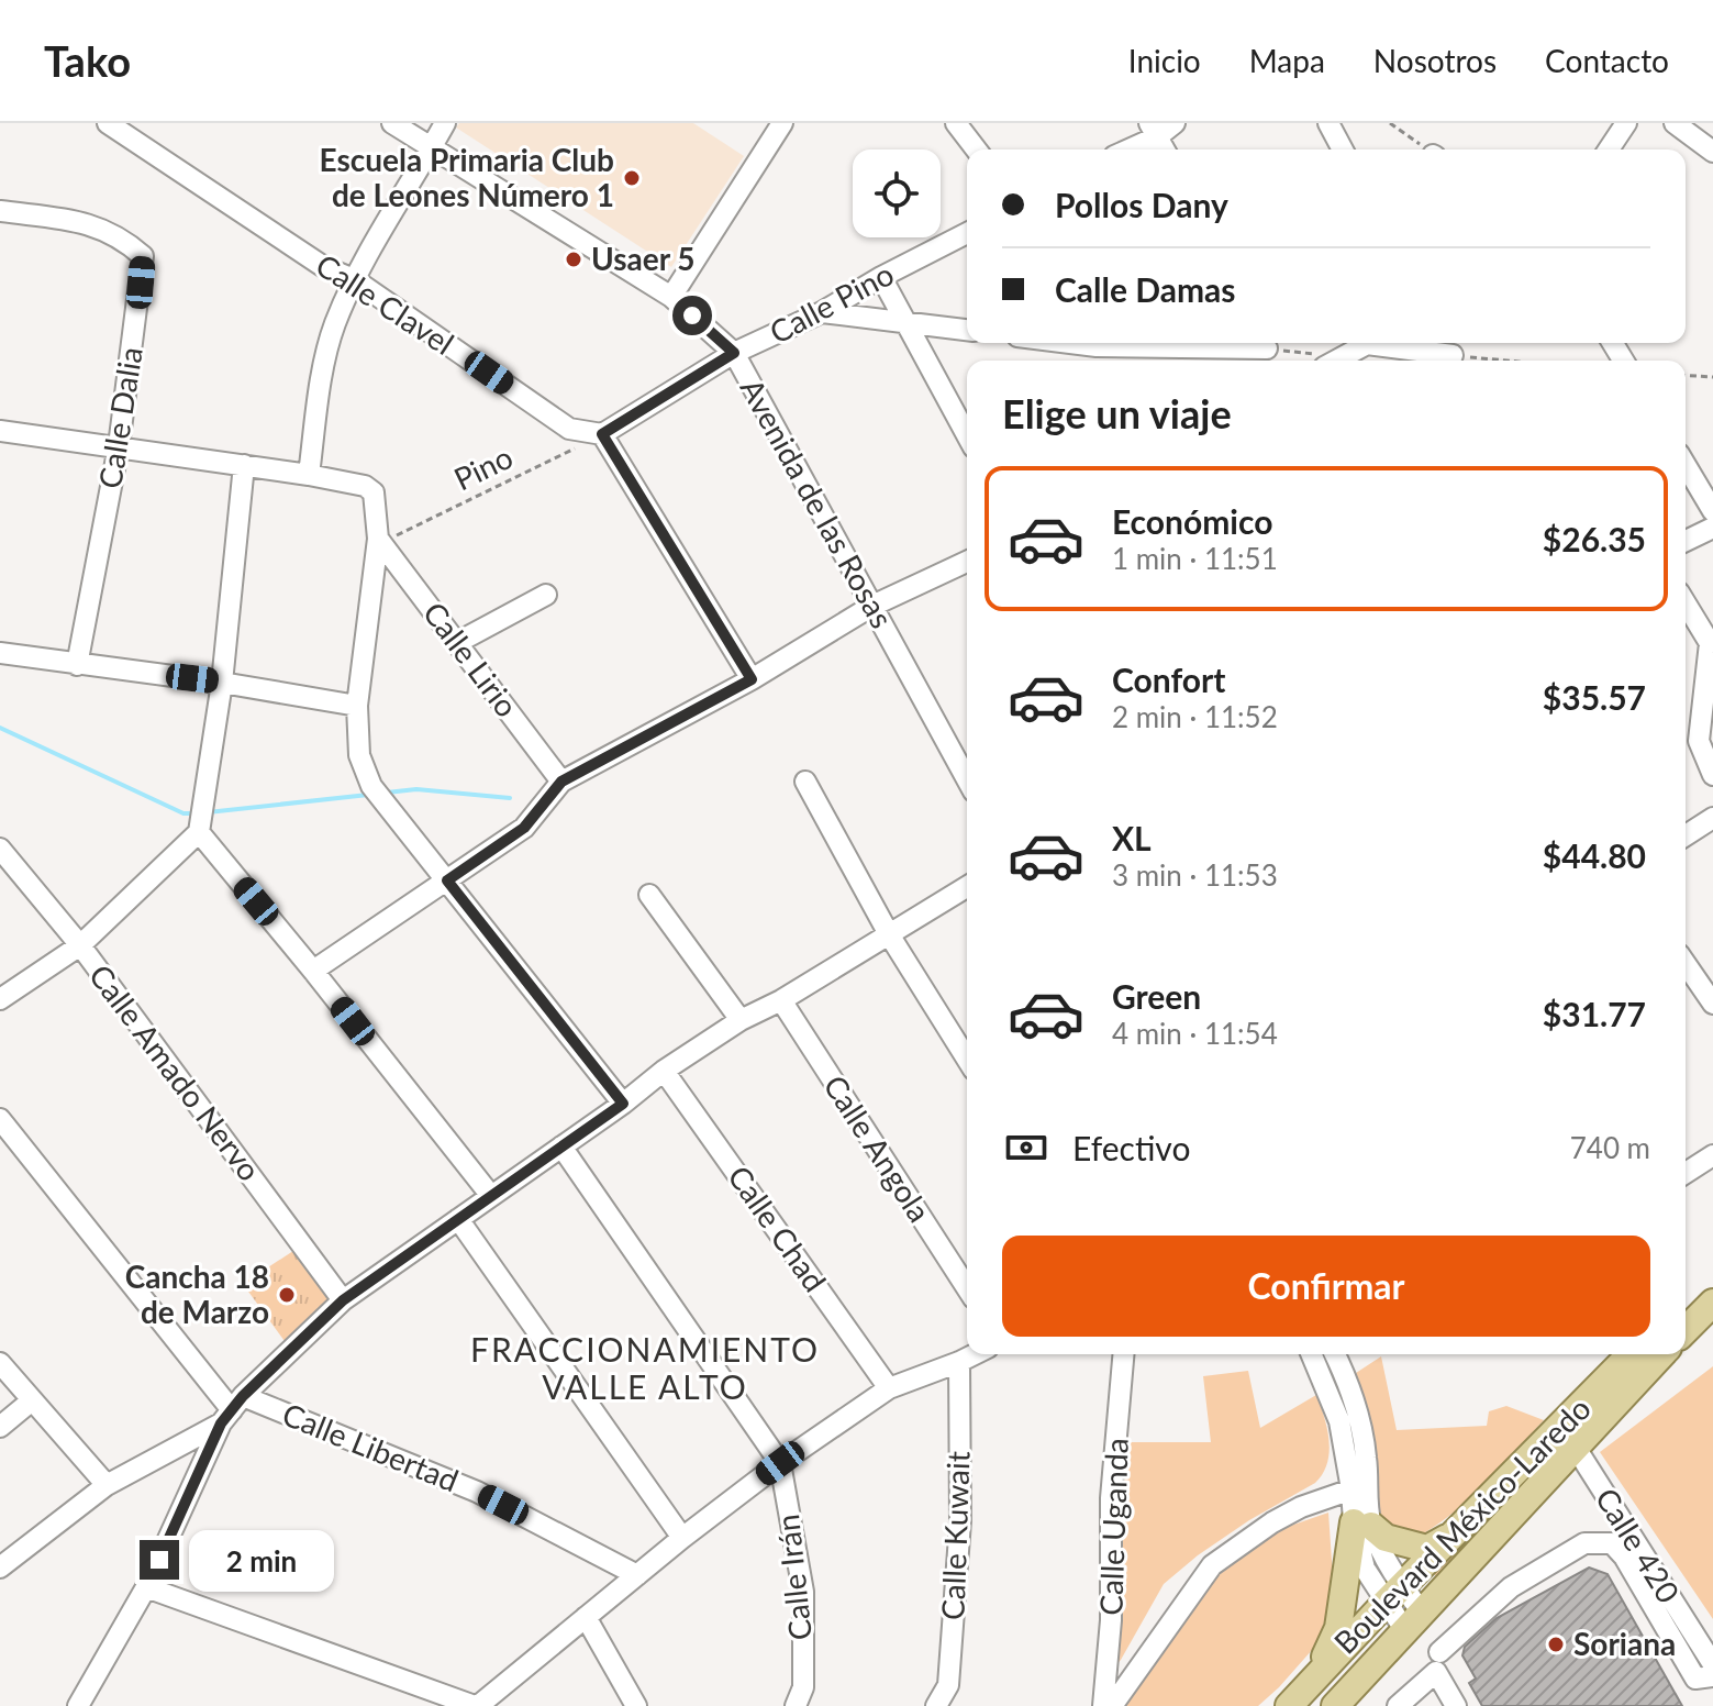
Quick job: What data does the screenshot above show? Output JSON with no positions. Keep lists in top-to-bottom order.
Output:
{
  "streets": {
    "main road": ["Boulevard México-Laredo"],
    "street": [
      "Calle Pino",
      "Calle Clavel",
      "Calle Dalia",
      "Avenida de las Rosas",
      "Calle Lirio",
      "Calle Amado Nervo",
      "Calle Angola",
      "Calle Chad",
      "Calle Libertad",
      "Calle Uganda",
      "Calle Kuwait",
      "Calle 420",
      "Calle Irán"
    ],
    "path": ["Pino"]
  },
  "crossings": [
    ["Calle Pino", "Calle Clavel"],
    ["Calle Pino", "Pino"],
    ["Calle Pino", "Avenida de las Rosas"],
    ["Calle Clavel", "Pino"],
    ["Pino", "Calle Lirio"],
    ["Boulevard México-Laredo", "Calle 420"]
  ],
  "districts": ["FRACCIONAMIENTO VALLE ALTO"],
  "places": [
    "Escuela Primaria Club de Leones Número 1",
    "Usaer 5",
    "Cancha 18 de Marzo",
    "Soriana"
  ],
  "page": {
    "header": "Tako",
    "nav": [
      "Inicio",
      "Mapa",
      "Nosotros",
      "Contacto"
    ],
    "banner": ["Pollos Dany", "Calle Damas"],
    "heading": "Elige un viaje",
    "list": [
      {
        "name": "Económico",
        "note": "1 min · 11:51",
        "value": "$26.35"
      },
      {
        "name": "Confort",
        "note": "2 min · 11:52",
        "value": "$35.57"
      },
      {
        "name": "XL",
        "note": "3 min · 11:53",
        "value": "$44.80"
      },
      {
        "name": "Green",
        "note": "4 min · 11:54",
        "value": "$31.77"
      }
    ],
    "pay": ["Efectivo", "740 m"],
    "buttons": "Confirmar",
    "bubble": "2 min"
  }
}
